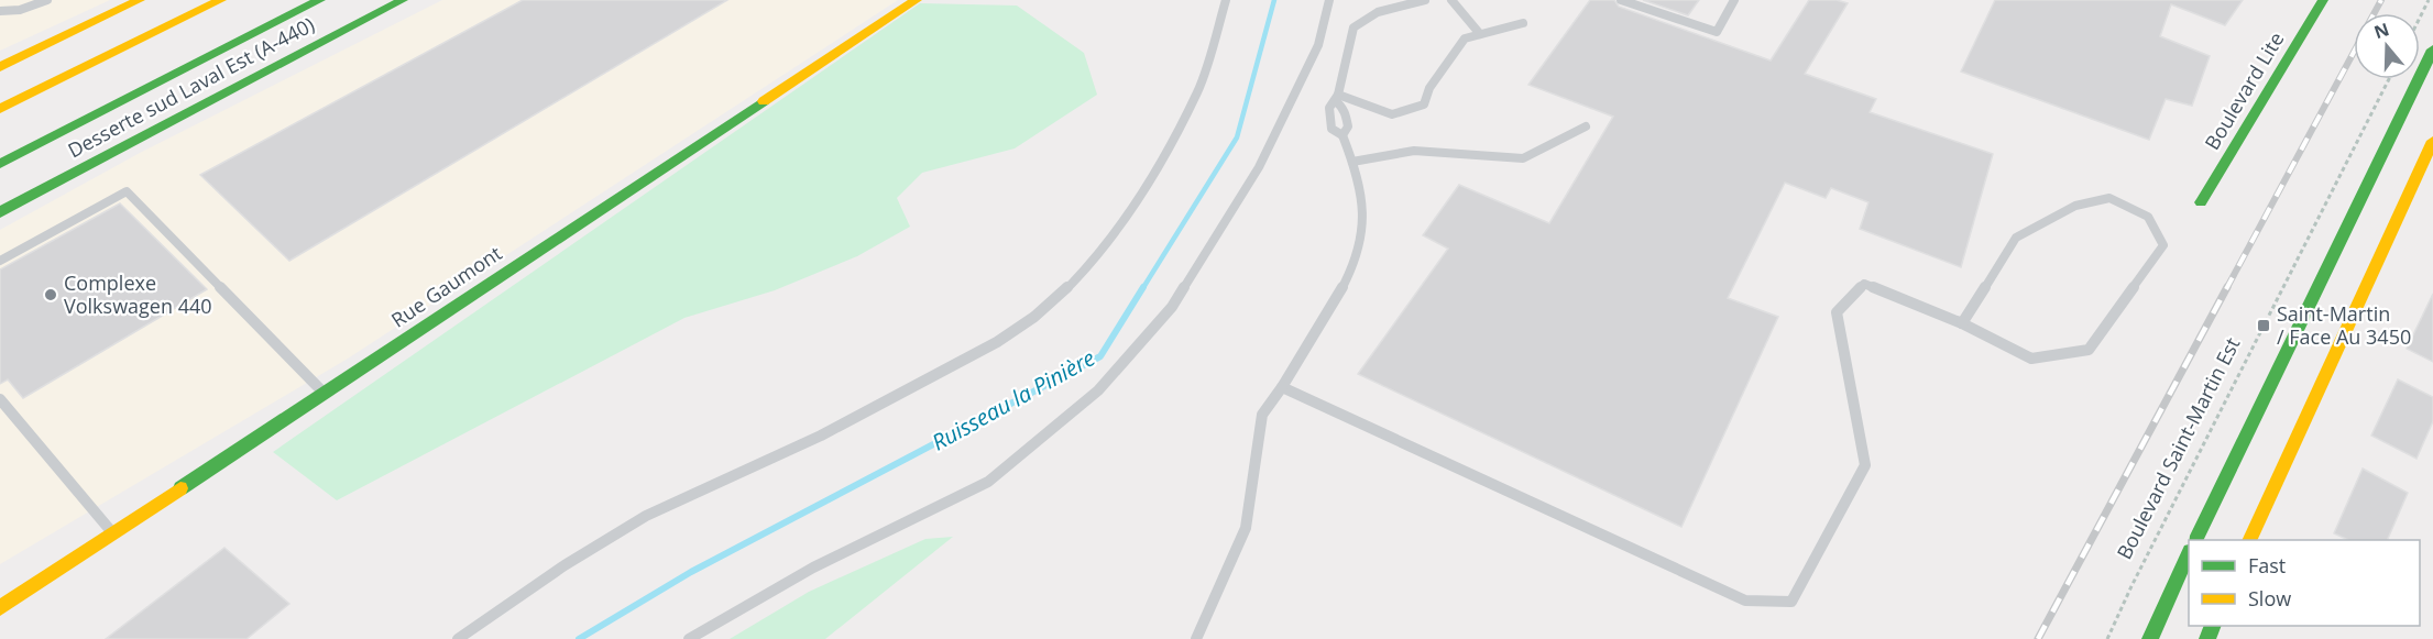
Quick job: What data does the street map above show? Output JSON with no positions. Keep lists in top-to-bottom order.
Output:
{
  "streets": {
    "main road": ["Desserte sud Laval Est (A-440)", "Boulevard Lite", "Rue Gaumont"],
    "path": ["Boulevard Saint-Martin Est"]
  },
  "water": ["Ruisseau la Pinière"],
  "places": {
    "other": ["Complexe Volkswagen 440"],
    "transit": ["Saint-Martin / Face Au 3450"]
  },
  "legend": ["Fast", "Slow"],
  "north": "top"
}
